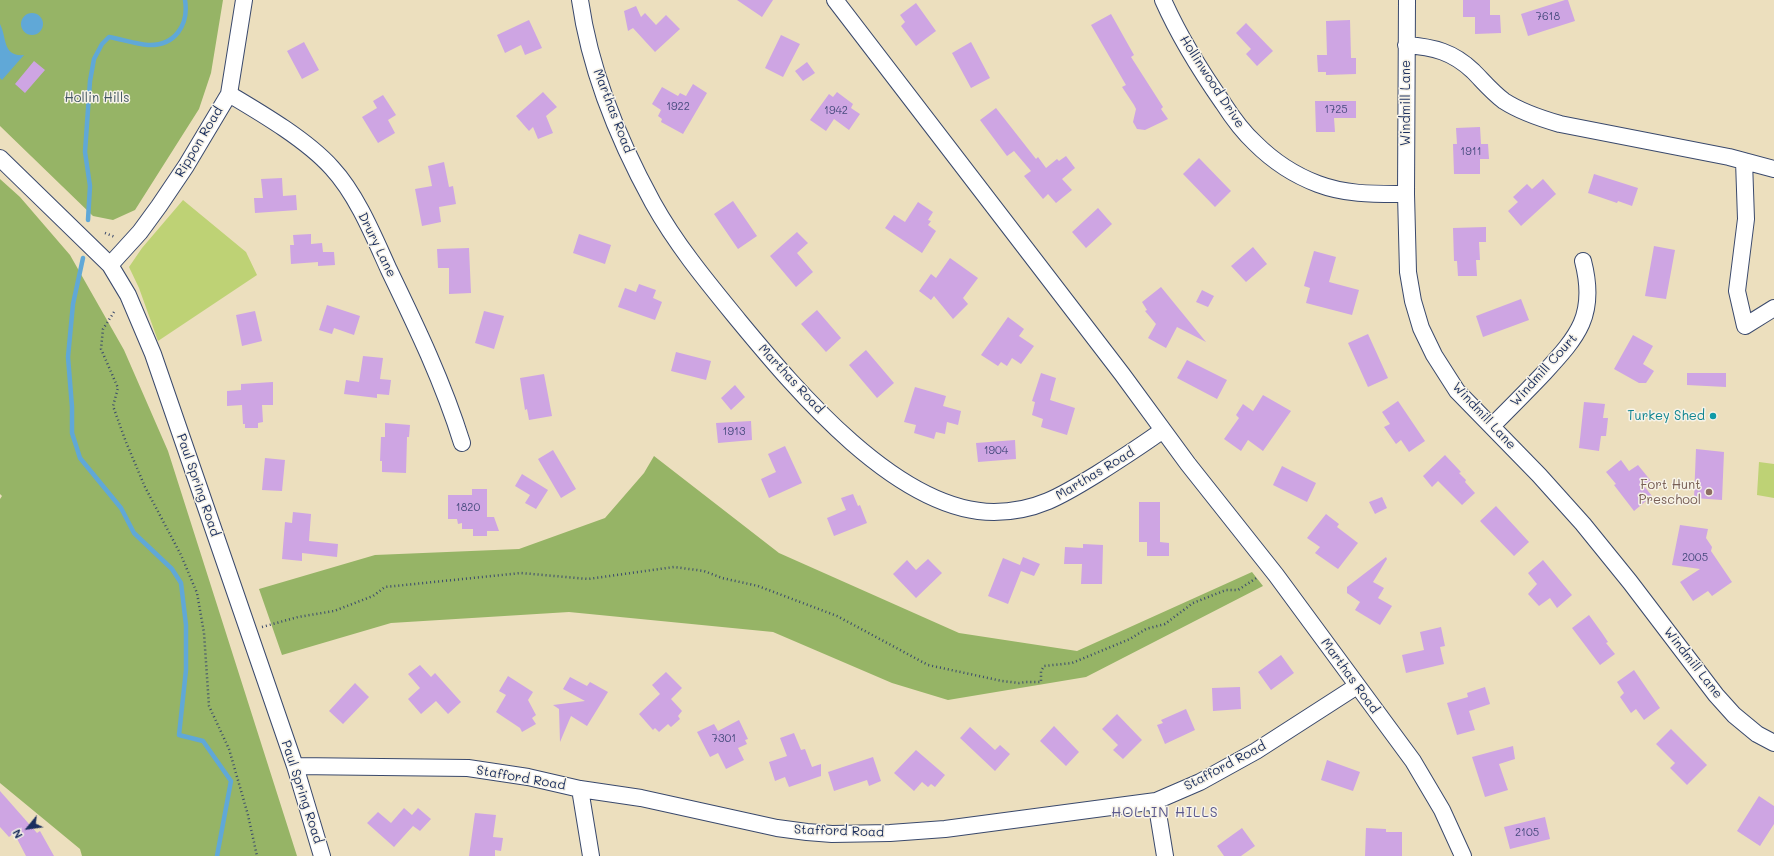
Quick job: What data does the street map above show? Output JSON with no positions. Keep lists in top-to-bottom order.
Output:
{
  "streets": {
    "street": [
      "Hollinwood Drive",
      "Windmill Lane",
      "Marthas Road",
      "Rippon Road",
      "Drury Lane",
      "Windmill Court",
      "Paul Spring Road",
      "Stafford Road"
    ]
  },
  "crossings": [
    ["Hollinwood Drive", "Windmill Lane"],
    ["Windmill Lane", "Windmill Court"],
    ["Marthas Road", "Stafford Road"],
    ["Rippon Road", "Drury Lane"],
    ["Rippon Road", "Paul Spring Road"],
    ["Paul Spring Road", "Stafford Road"]
  ],
  "districts": ["HOLLIN HILLS"],
  "parks": ["Hollin Hills"],
  "places": ["Turkey Shed", "Fort Hunt Preschool"],
  "house_numbers": [
    "7618",
    "1922",
    "1725",
    "1942",
    "1911",
    "1913",
    "1904",
    "1820",
    "2005",
    "7301",
    "2105"
  ],
  "north": "bottom left"
}
